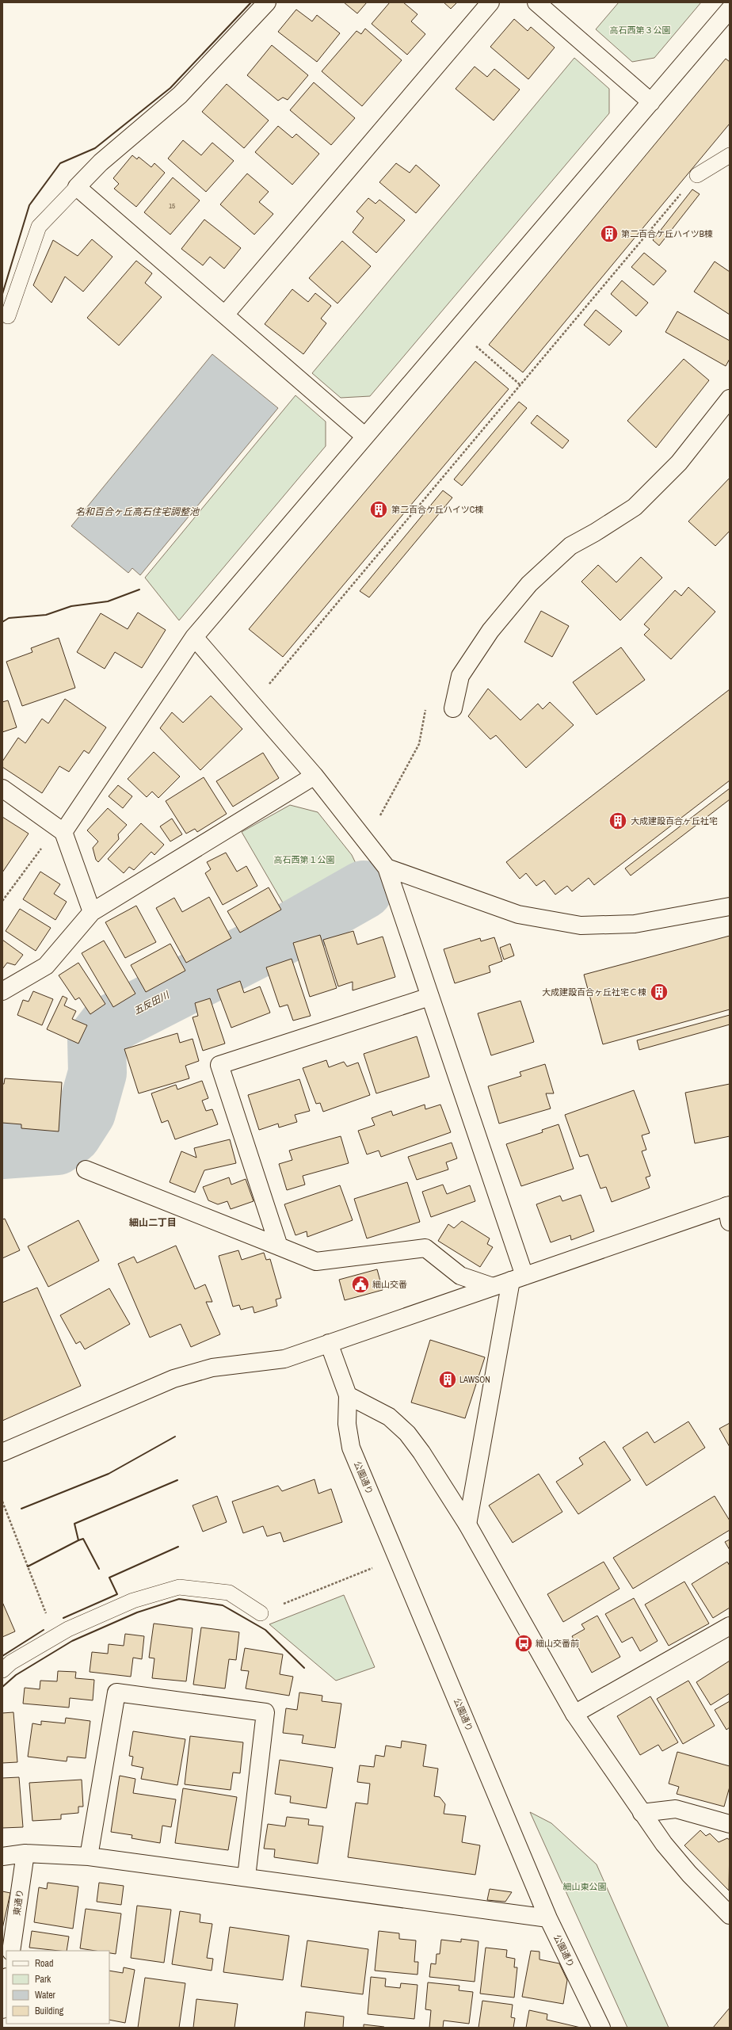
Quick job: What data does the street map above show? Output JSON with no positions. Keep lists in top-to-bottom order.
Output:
{
  "streets": {
    "street": ["公園通り", "東通り"]
  },
  "districts": ["細山二丁目"],
  "water": ["名和百合ヶ丘高石住宅調整池", "五反田川"],
  "parks": ["高石西第３公園", "高石西第１公園", "細山東公園"],
  "places": {
    "building": [
      "第二百合ケ丘ハイツB棟",
      "第二百合ケ丘ハイツC棟",
      "大成建設百合ヶ丘社宅",
      "大成建設百合ヶ丘社宅Ｃ棟",
      "LAWSON"
    ],
    "public building": ["細山交番"],
    "bus stop": ["細山交番前"]
  },
  "house_numbers": ["15"],
  "legend": [
    "Road",
    "Park",
    "Water",
    "Building"
  ]
}
